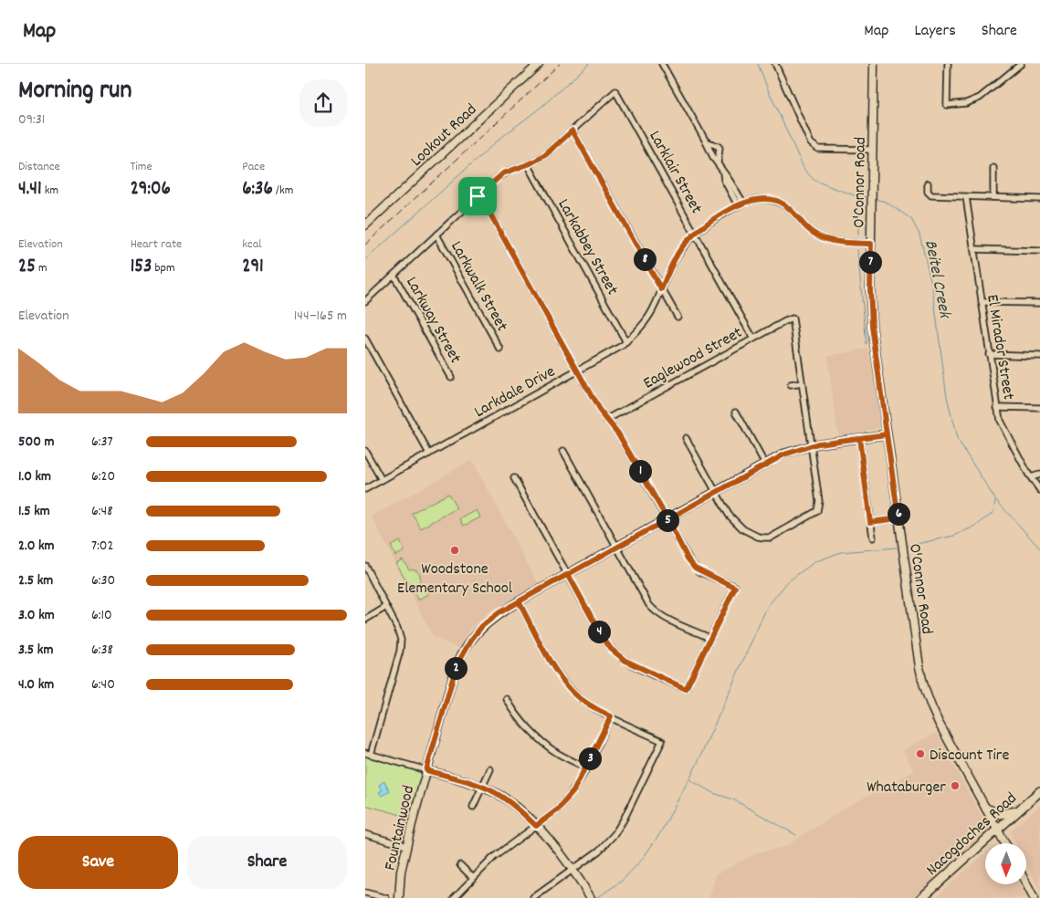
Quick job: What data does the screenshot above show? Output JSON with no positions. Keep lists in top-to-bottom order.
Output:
{
  "streets": {
    "main road": ["Nacogdoches Road"],
    "street": [
      "Lookout Road",
      "Larklair Street",
      "O'Connor Road",
      "Larkabbey Street",
      "Larkwalk Street",
      "Larkway Street",
      "El Mirador Street",
      "Eaglewood Street",
      "Larkdale Drive",
      "Fountainwood"
    ]
  },
  "crossings": [
    ["Larklair Street", "Eaglewood Street"],
    ["Larklair Street", "Larkdale Drive"],
    ["O'Connor Road", "Larkdale Drive"],
    ["O'Connor Road", "Fountainwood"],
    ["O'Connor Road", "Nacogdoches Road"],
    ["Larkabbey Street", "Larkdale Drive"]
  ],
  "water": ["Beitel Creek"],
  "places": ["Woodstone Elementary School", "Discount Tire", "Whataburger"],
  "north": "bottom",
  "page": {
    "header": "Map",
    "nav": ["Map", "Layers", "Share"],
    "heading": ["Morning run", "09:31"],
    "stats": [
      ["Distance", "4.41 km"],
      ["Time", "29:06"],
      ["Pace", "6:36 /km"],
      ["Elevation", "25 m"],
      ["Heart rate", "153 bpm"],
      ["kcal", "291"]
    ],
    "pins": [
      "8",
      "7",
      "1",
      "6",
      "5",
      "4",
      "2",
      "3"
    ],
    "chart": ["Elevation", "144–165 m"],
    "list": [
      {
        "name": "500 m",
        "note": "6:37"
      },
      {
        "name": "1.0 km",
        "note": "6:20"
      },
      {
        "name": "1.5 km",
        "note": "6:48"
      },
      {
        "name": "2.0 km",
        "note": "7:02"
      },
      {
        "name": "2.5 km",
        "note": "6:30"
      },
      {
        "name": "3.0 km",
        "note": "6:10"
      },
      {
        "name": "3.5 km",
        "note": "6:38"
      },
      {
        "name": "4.0 km",
        "note": "6:40"
      }
    ],
    "buttons": ["Save", "Share"]
  }
}
